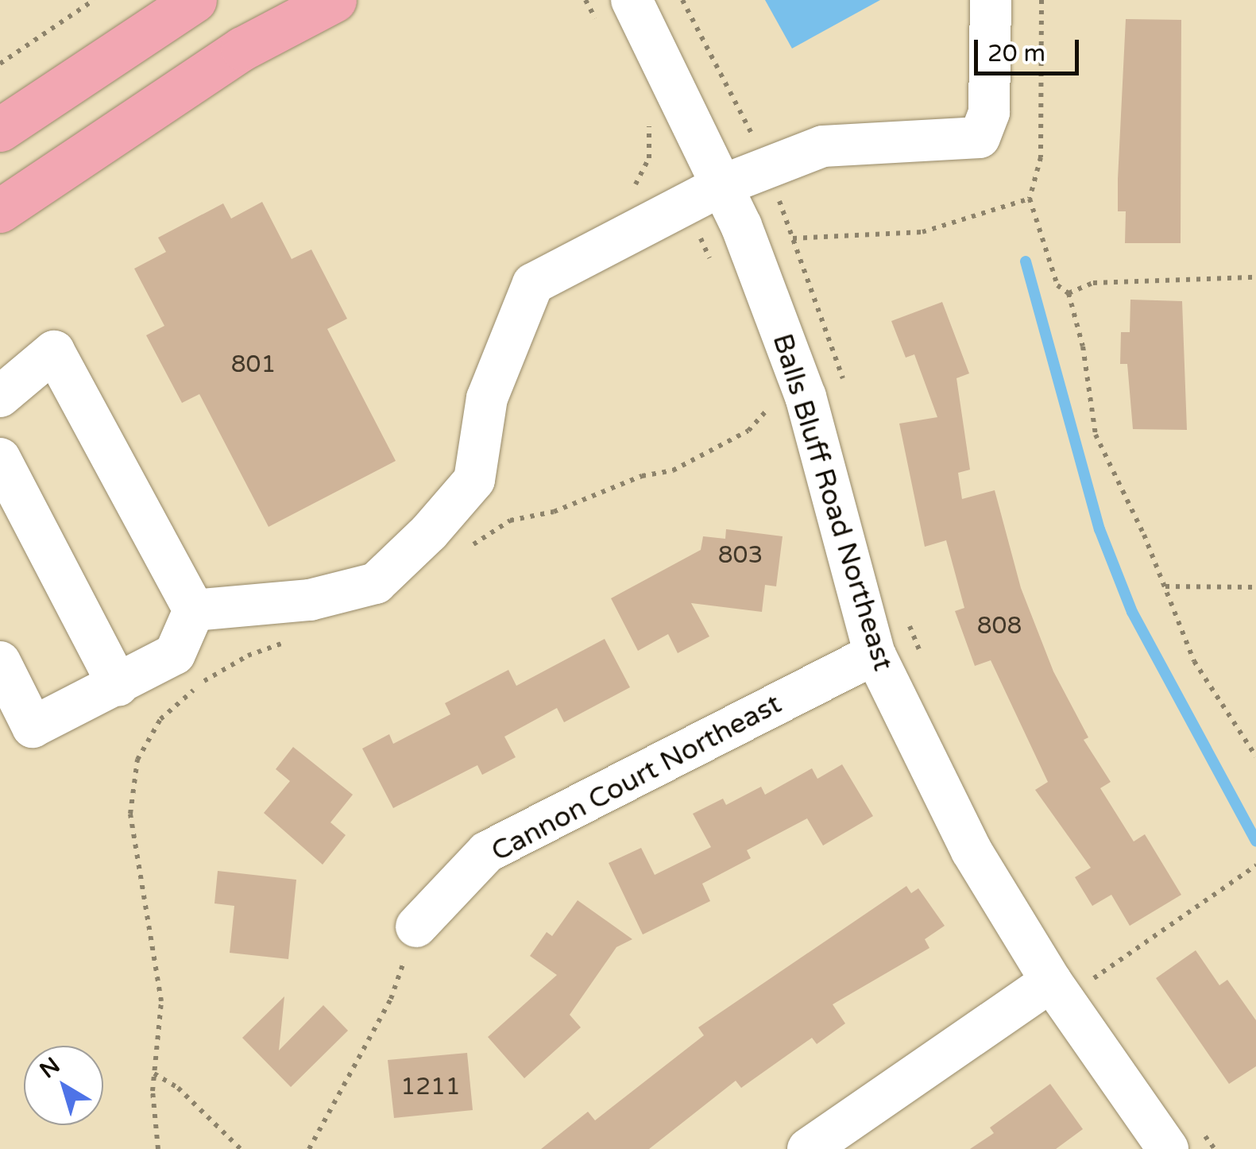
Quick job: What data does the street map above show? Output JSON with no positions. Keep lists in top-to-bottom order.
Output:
{
  "streets": {
    "street": ["Balls Bluff Road Northeast", "Cannon Court Northeast"]
  },
  "crossings": [
    ["Balls Bluff Road Northeast", "Cannon Court Northeast"]
  ],
  "house_numbers": [
    "801",
    "803",
    "808",
    "1211"
  ],
  "scale_bar": "20 m",
  "north": "top left"
}
